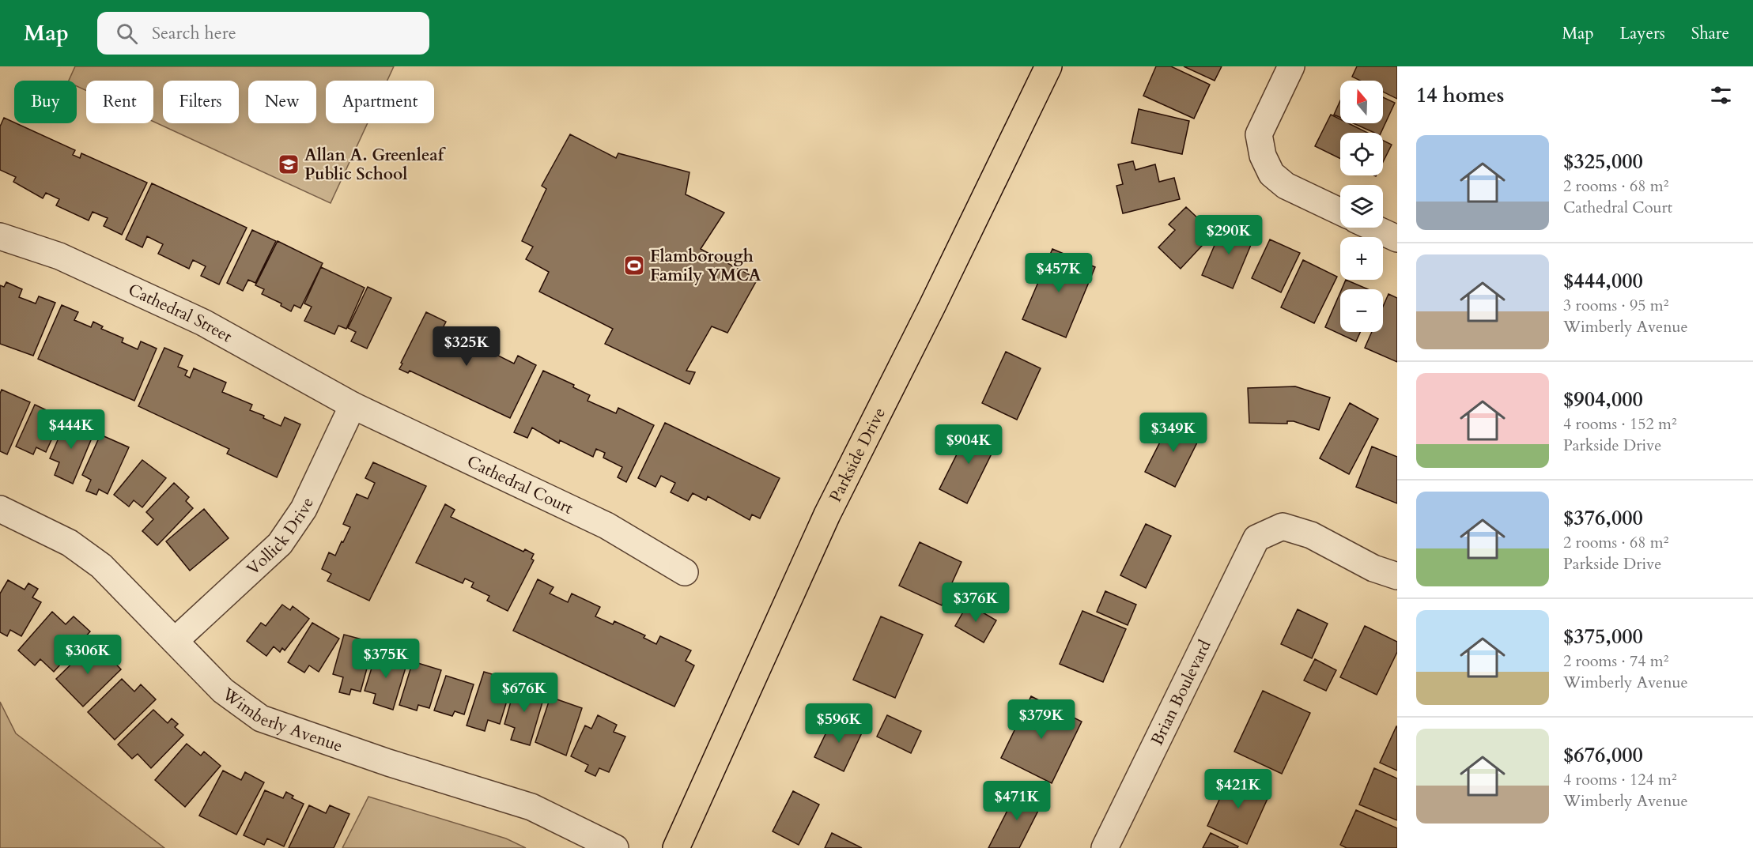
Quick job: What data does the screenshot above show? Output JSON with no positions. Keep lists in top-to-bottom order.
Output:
{
  "streets": {
    "main road": ["Parkside Drive"],
    "street": [
      "Cathedral Street",
      "Cathedral Court",
      "Vollick Drive",
      "Brian Boulevard",
      "Wimberly Avenue"
    ]
  },
  "crossings": [
    ["Cathedral Street", "Cathedral Court"],
    ["Cathedral Street", "Vollick Drive"],
    ["Cathedral Court", "Vollick Drive"],
    ["Vollick Drive", "Wimberly Avenue"]
  ],
  "places": {
    "school or university": ["Allan A. Greenleaf Public School"],
    "sports": ["Flamborough Family YMCA"]
  },
  "north": "top",
  "page": {
    "header": "Map",
    "search": "Search here",
    "nav": ["Map", "Layers", "Share"],
    "heading": "14 homes",
    "map_buttons": ["+", "−"],
    "chip": [
      "Buy",
      "Rent",
      "Filters",
      "New",
      "Apartment"
    ],
    "list": [
      {
        "name": "$325,000",
        "note": "2 rooms · 68 m² · Cathedral Court"
      },
      {
        "name": "$444,000",
        "note": "3 rooms · 95 m² · Wimberly Avenue"
      },
      {
        "name": "$904,000",
        "note": "4 rooms · 152 m² · Parkside Drive"
      },
      {
        "name": "$376,000",
        "note": "2 rooms · 68 m² · Parkside Drive"
      },
      {
        "name": "$375,000",
        "note": "2 rooms · 74 m² · Wimberly Avenue"
      },
      {
        "name": "$676,000",
        "note": "4 rooms · 124 m² · Wimberly Avenue"
      }
    ],
    "price": [
      "$290K",
      "$457K",
      "$325K",
      "$444K",
      "$349K",
      "$904K",
      "$376K",
      "$306K",
      "$375K",
      "$676K",
      "$379K",
      "$596K",
      "$421K",
      "$471K"
    ]
  }
}
